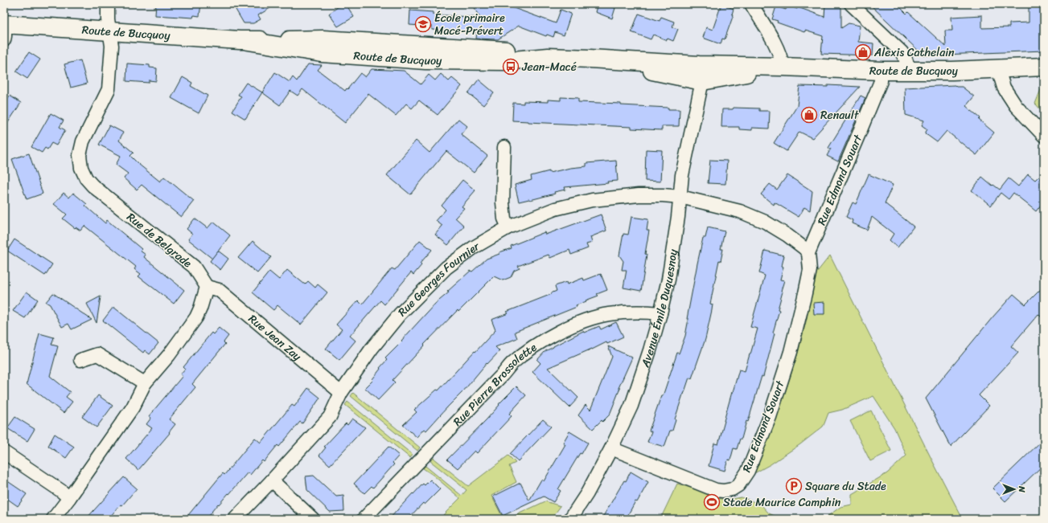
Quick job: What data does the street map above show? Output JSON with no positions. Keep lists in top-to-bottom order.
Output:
{
  "streets": {
    "main road": ["Route de Bucquoy"],
    "street": [
      "Rue Edmond Souart",
      "Rue de Belgrade",
      "Rue Georges Fournier",
      "Avenue Émile Duquesnoy",
      "Rue Jean Zay",
      "Rue Pierre Brossolette"
    ]
  },
  "crossings": [
    ["Route de Bucquoy", "Rue Edmond Souart"],
    ["Route de Bucquoy", "Rue de Belgrade"],
    ["Route de Bucquoy", "Avenue Émile Duquesnoy"],
    ["Rue Edmond Souart", "Avenue Émile Duquesnoy"],
    ["Rue de Belgrade", "Rue Jean Zay"],
    ["Rue Georges Fournier", "Avenue Émile Duquesnoy"],
    ["Rue Georges Fournier", "Rue Jean Zay"],
    ["Avenue Émile Duquesnoy", "Rue Pierre Brossolette"]
  ],
  "places": {
    "school or university": ["École primaire Macé-Prévert"],
    "shop": ["Alexis Cathelain", "Renault"],
    "bus stop": ["Jean-Macé"],
    "parking": ["Square du Stade"],
    "sports": ["Stade Maurice Camphin"]
  },
  "north": "right"
}
